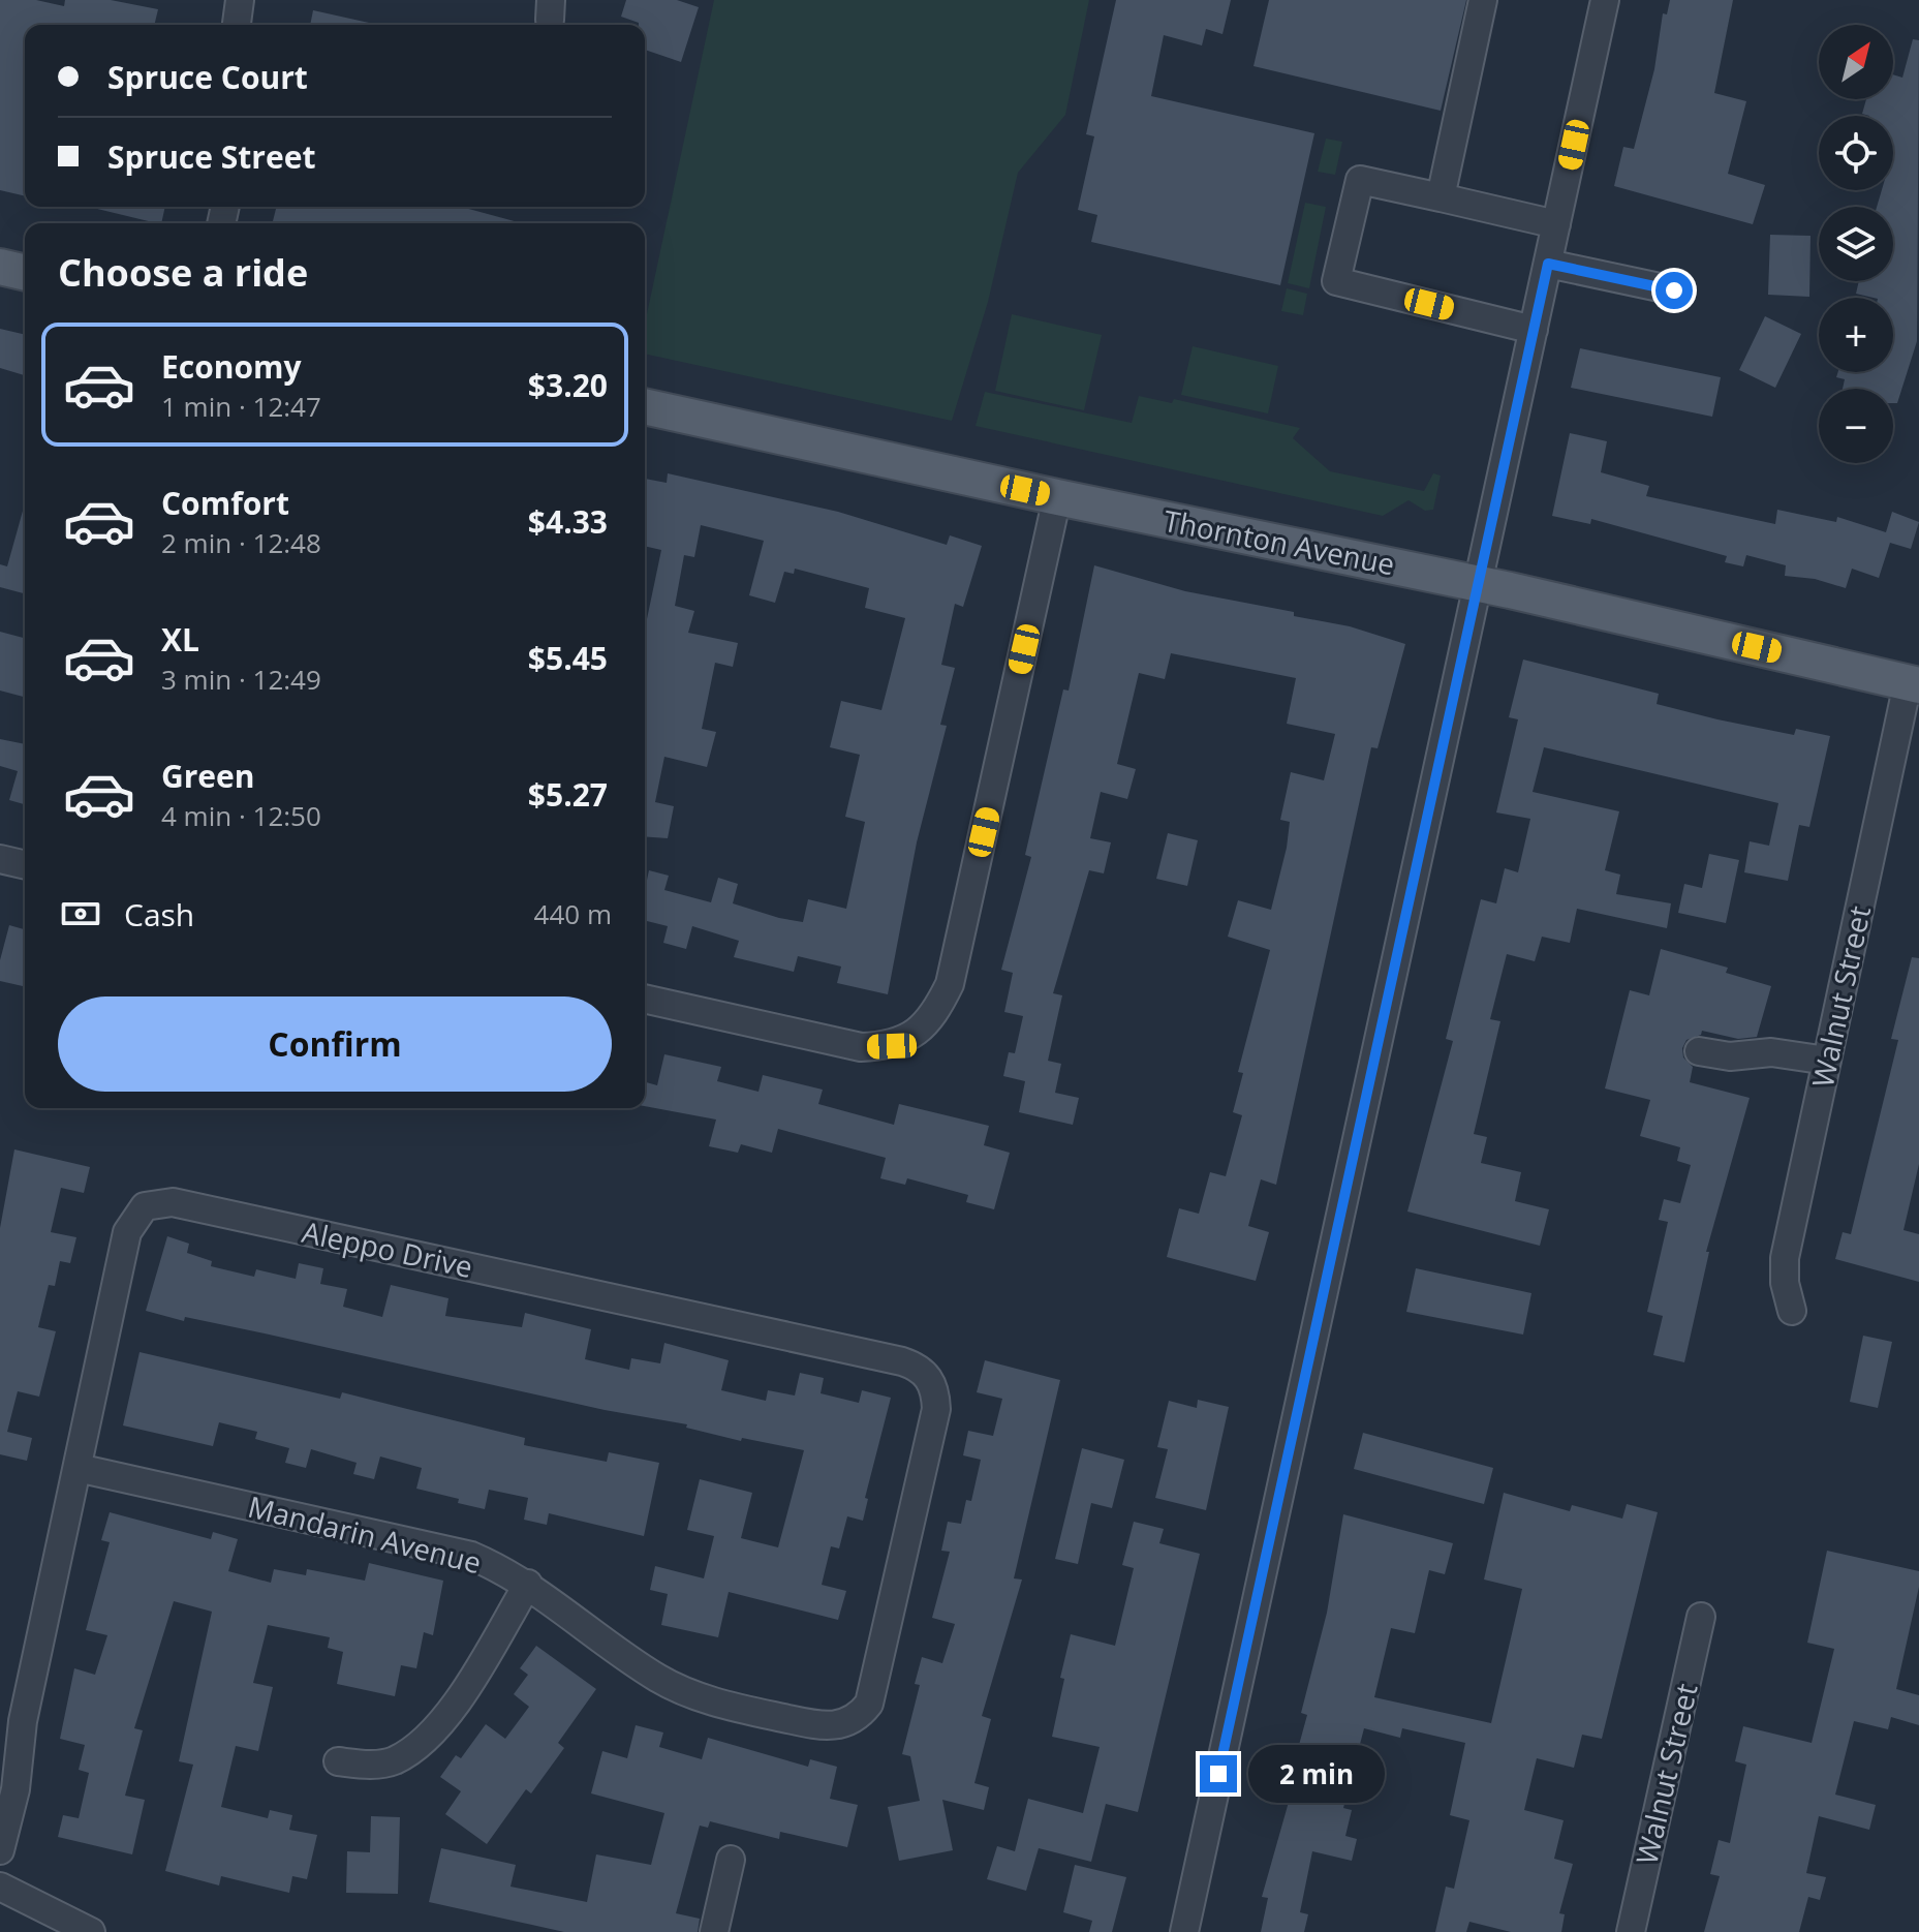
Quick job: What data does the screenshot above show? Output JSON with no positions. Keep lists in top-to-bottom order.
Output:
{
  "streets": {
    "main road": ["Thornton Avenue"],
    "street": ["Walnut Street", "Aleppo Drive", "Mandarin Avenue"]
  },
  "crossings": [
    ["Thornton Avenue", "Walnut Street"],
    ["Aleppo Drive", "Mandarin Avenue"]
  ],
  "north": "top right",
  "page": {
    "map_buttons": ["+", "−"],
    "banner": ["Spruce Court", "Spruce Street"],
    "heading": "Choose a ride",
    "list": [
      {
        "name": "Economy",
        "note": "1 min · 12:47",
        "value": "$3.20"
      },
      {
        "name": "Comfort",
        "note": "2 min · 12:48",
        "value": "$4.33"
      },
      {
        "name": "XL",
        "note": "3 min · 12:49",
        "value": "$5.45"
      },
      {
        "name": "Green",
        "note": "4 min · 12:50",
        "value": "$5.27"
      }
    ],
    "pay": ["Cash", "440 m"],
    "buttons": "Confirm",
    "bubble": "2 min"
  }
}
